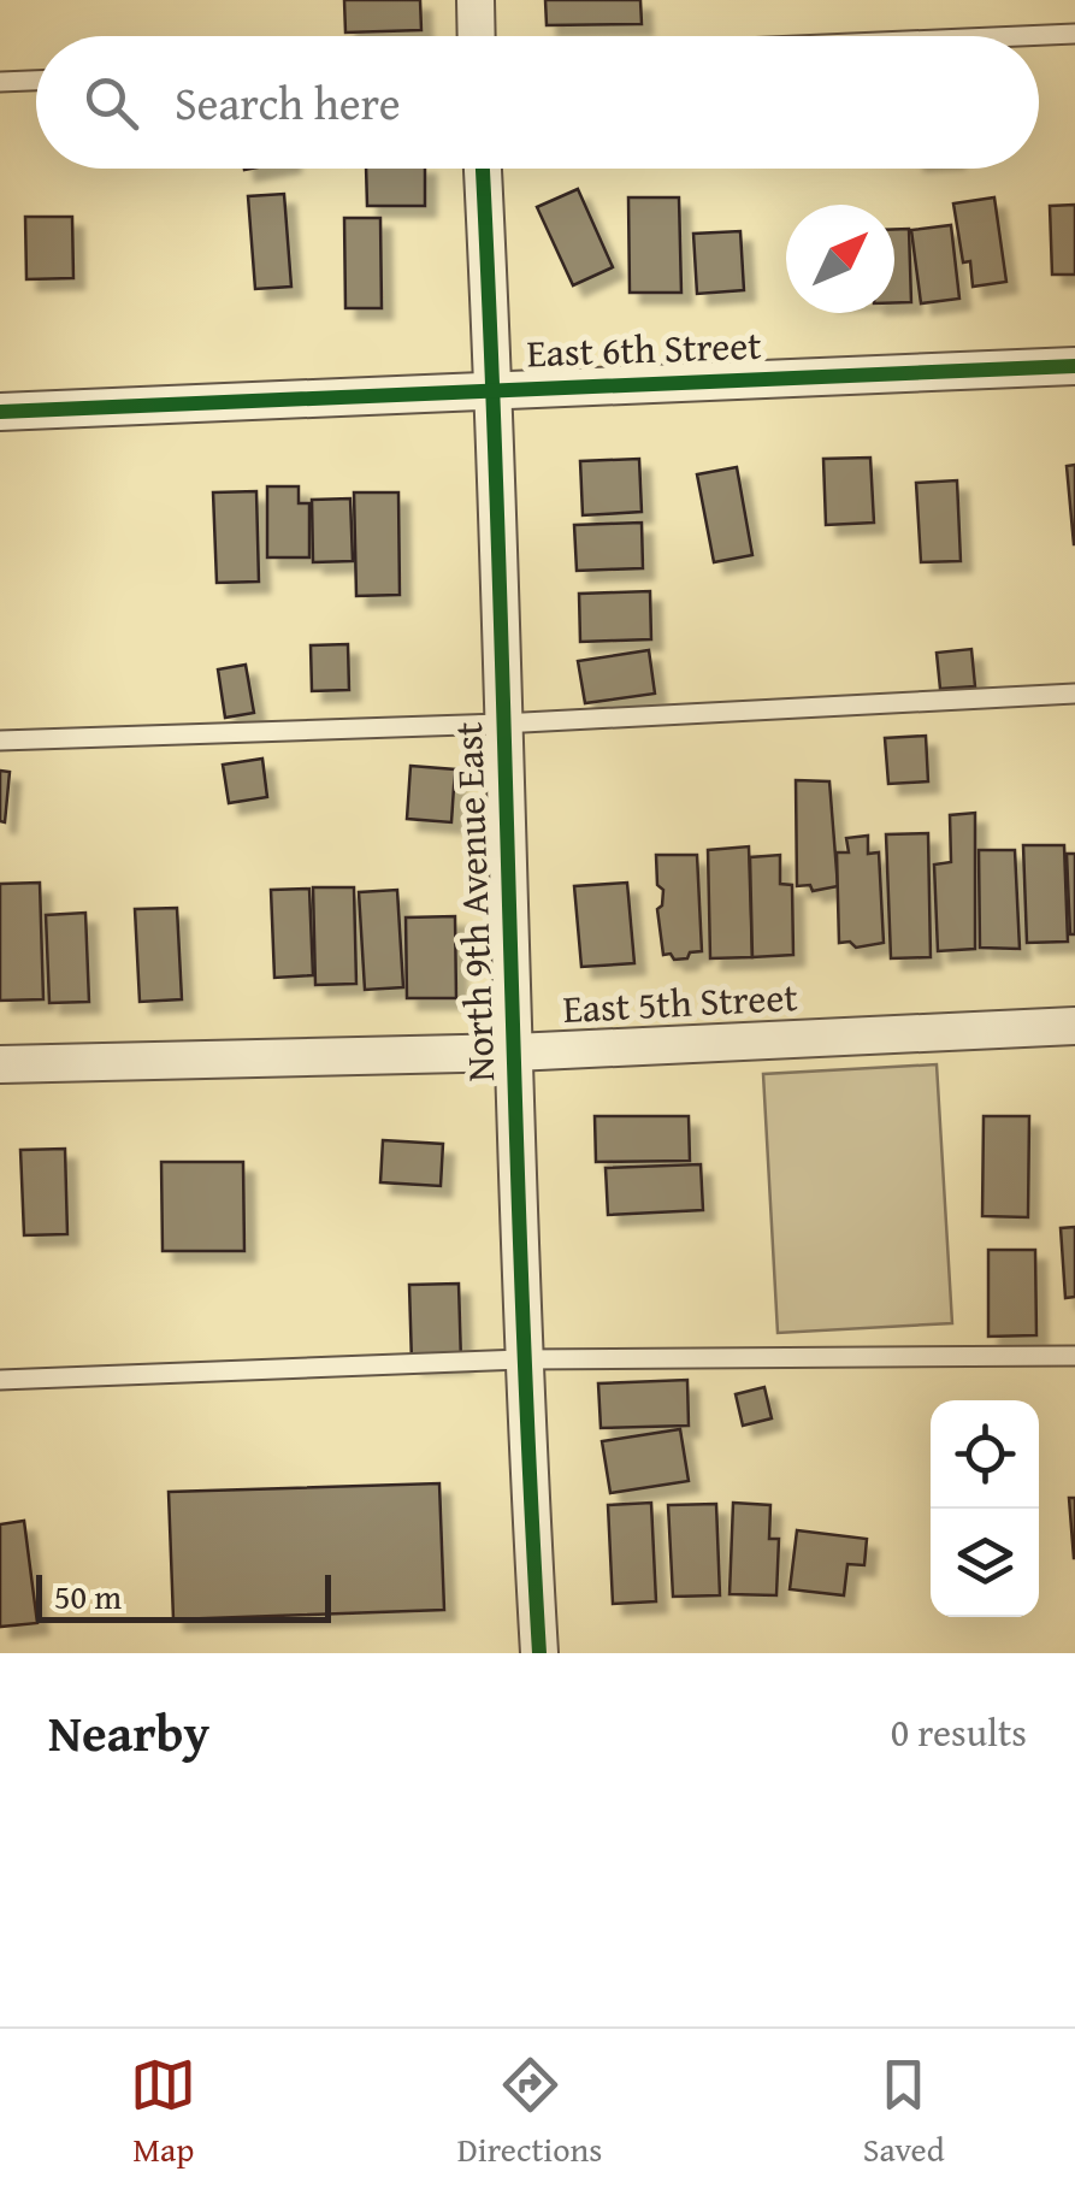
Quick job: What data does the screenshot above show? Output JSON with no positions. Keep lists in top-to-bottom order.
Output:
{
  "streets": {
    "street": ["East 6th Street", "North 9th Avenue East", "East 5th Street"]
  },
  "crossings": [
    ["East 6th Street", "North 9th Avenue East"],
    ["North 9th Avenue East", "East 5th Street"]
  ],
  "scale_bar": "50 m",
  "north": "top right",
  "page": {
    "search": "Search here",
    "scale": "50 m",
    "heading": ["Nearby", "0 results"],
    "nav": ["Map", "Directions", "Saved"]
  }
}
